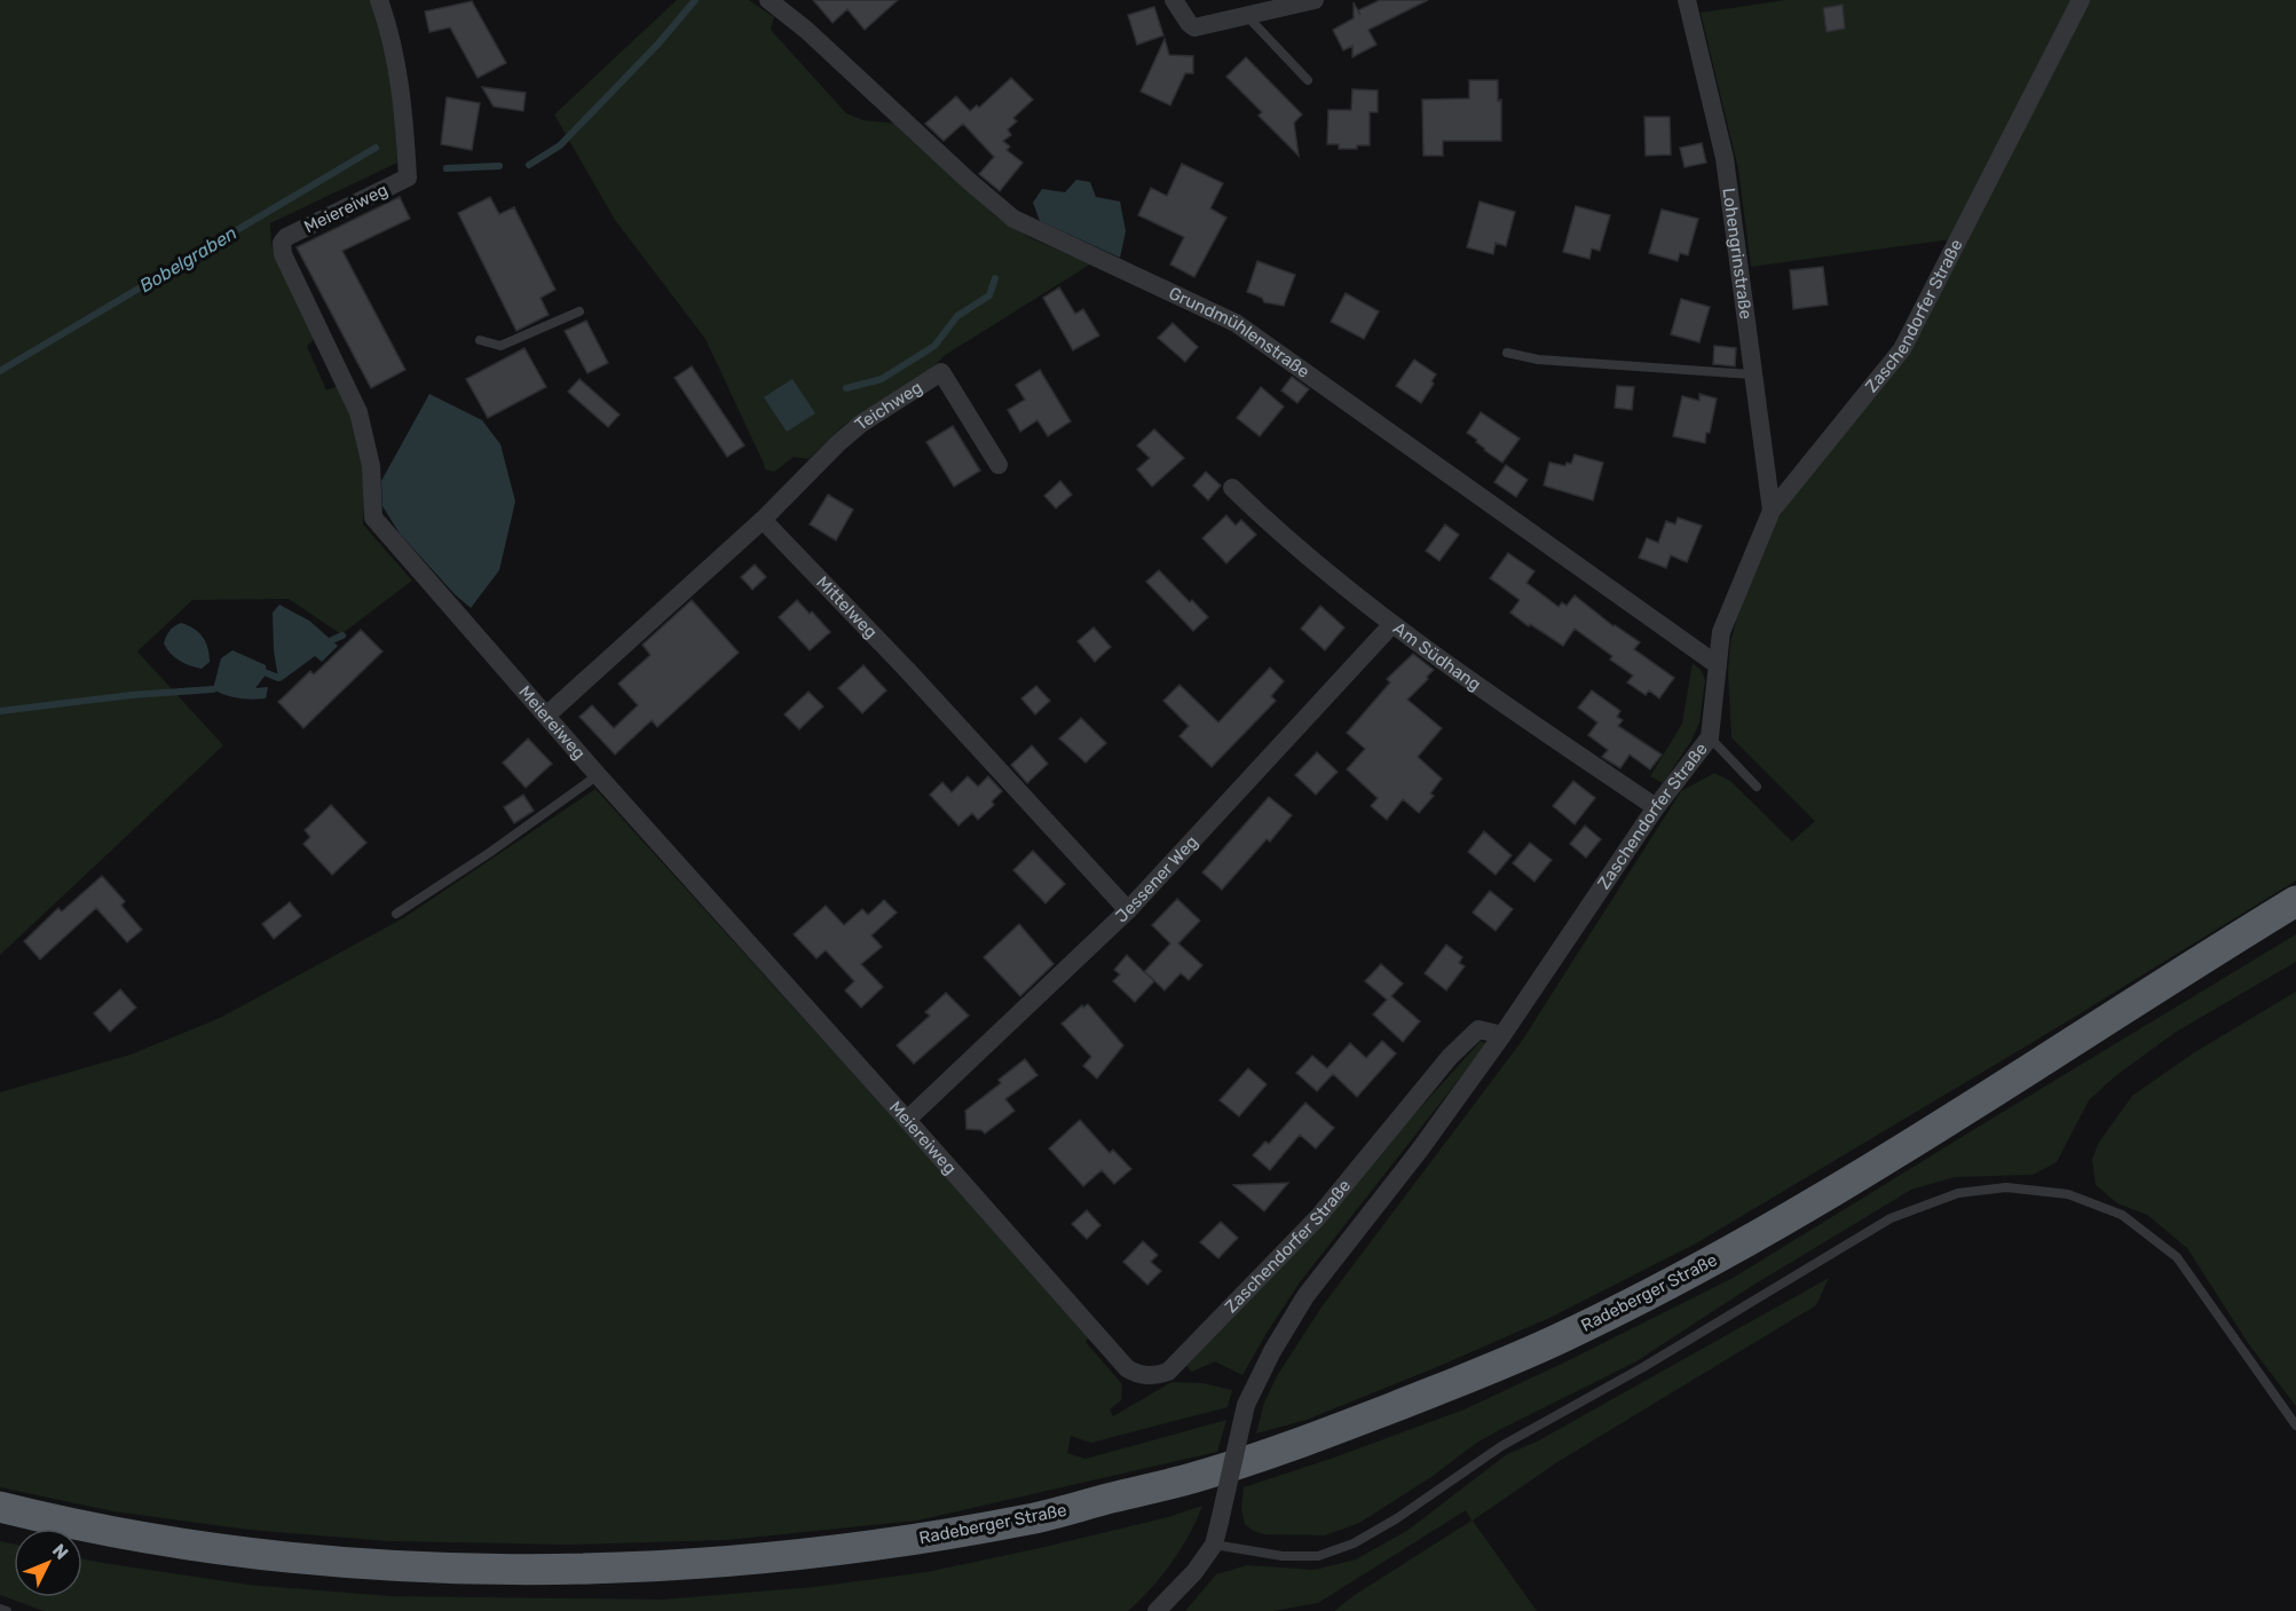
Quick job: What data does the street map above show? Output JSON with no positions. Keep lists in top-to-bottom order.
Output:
{
  "streets": {
    "highway": ["Radeberger Straße"],
    "street": [
      "Meiereiweg",
      "Lohengrinstraße",
      "Zaschendorfer Straße",
      "Grundmühlenstraße",
      "Teichweg",
      "Mittelweg",
      "Am Südhang",
      "Jessener Weg"
    ]
  },
  "crossings": [
    ["Meiereiweg", "Zaschendorfer Straße"],
    ["Meiereiweg", "Jessener Weg"],
    ["Lohengrinstraße", "Zaschendorfer Straße"],
    ["Zaschendorfer Straße", "Grundmühlenstraße"],
    ["Zaschendorfer Straße", "Am Südhang"],
    ["Teichweg", "Mittelweg"],
    ["Mittelweg", "Jessener Weg"],
    ["Am Südhang", "Jessener Weg"]
  ],
  "water": ["Bobelgraben"],
  "north": "top right"
}
